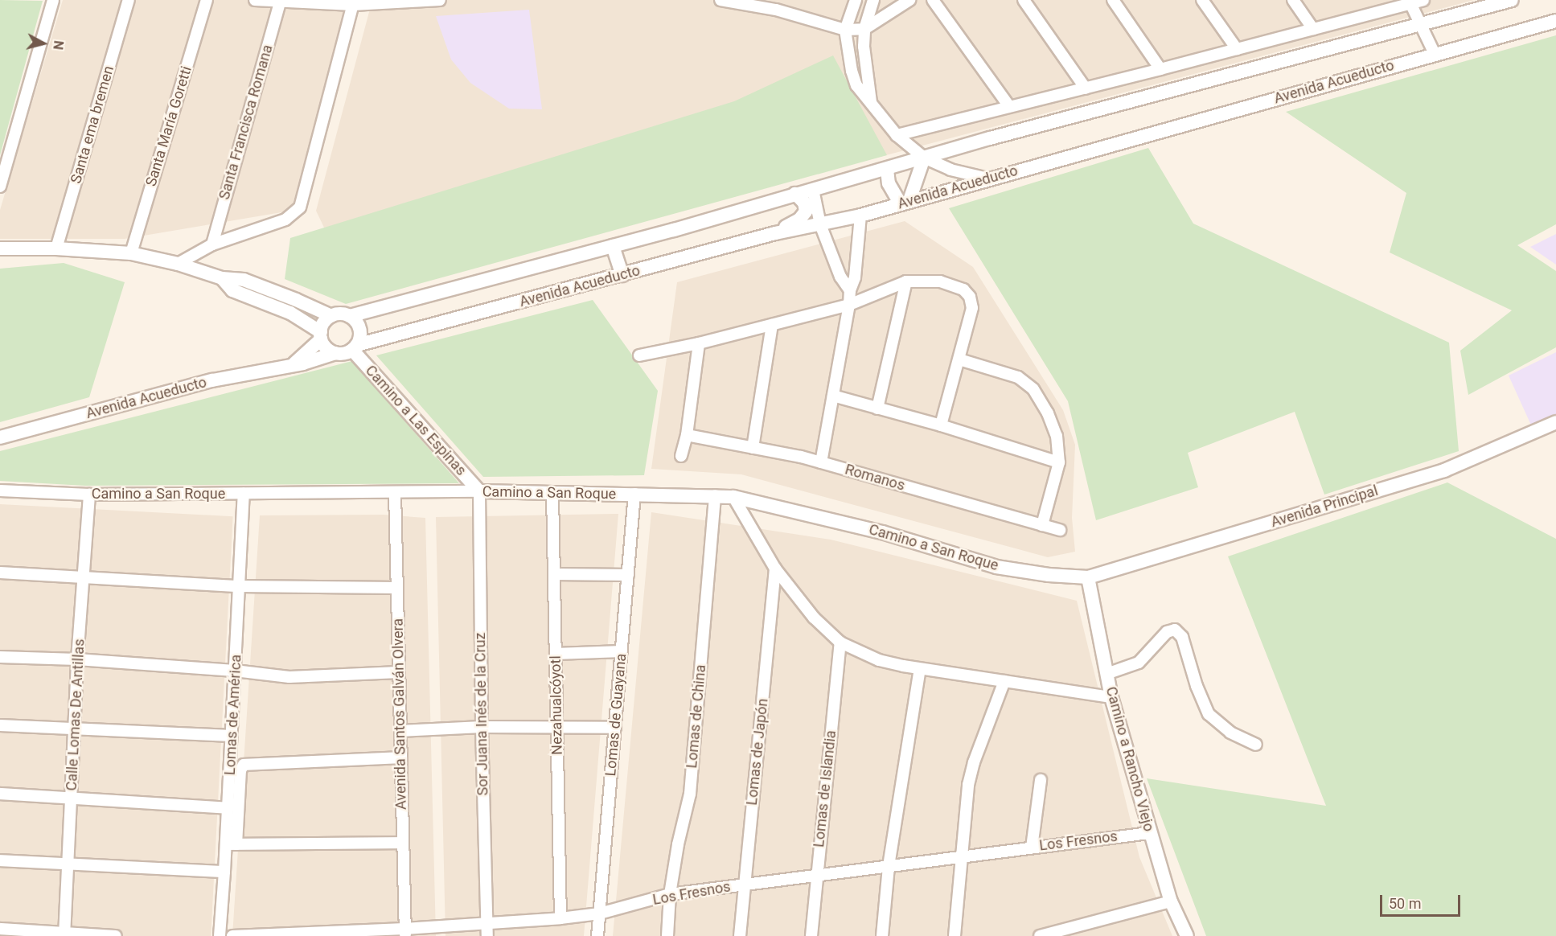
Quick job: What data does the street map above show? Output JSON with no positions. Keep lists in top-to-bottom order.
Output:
{
  "streets": {
    "street": [
      "Avenida Acueducto",
      "Santa Francisca Romana",
      "Santa ema bremen",
      "Santa María Goretti",
      "Camino a Las Espinas",
      "Romanos",
      "Camino a San Roque",
      "Avenida Principal",
      "Nezahualcóyotl",
      "Avenida Santos Galván Olvera",
      "Sor Juana Inés de la Cruz",
      "Calle Lomas De Antillas",
      "Lomas de América",
      "Lomas de Guayana",
      "Lomas de China",
      "Lomas de Japón",
      "Camino a Rancho Viejo",
      "Lomas de Islandia",
      "Los Fresnos"
    ]
  },
  "crossings": [
    ["Avenida Acueducto", "Camino a Las Espinas"],
    ["Camino a Las Espinas", "Camino a San Roque"],
    ["Camino a Las Espinas", "Sor Juana Inés de la Cruz"],
    ["Camino a San Roque", "Avenida Principal"],
    ["Camino a San Roque", "Nezahualcóyotl"],
    ["Camino a San Roque", "Avenida Santos Galván Olvera"],
    ["Camino a San Roque", "Sor Juana Inés de la Cruz"],
    ["Camino a San Roque", "Calle Lomas De Antillas"],
    ["Camino a San Roque", "Lomas de América"],
    ["Camino a San Roque", "Lomas de Guayana"],
    ["Camino a San Roque", "Lomas de China"],
    ["Camino a San Roque", "Camino a Rancho Viejo"],
    ["Avenida Principal", "Camino a Rancho Viejo"],
    ["Nezahualcóyotl", "Los Fresnos"],
    ["Avenida Santos Galván Olvera", "Los Fresnos"],
    ["Sor Juana Inés de la Cruz", "Los Fresnos"],
    ["Lomas de Guayana", "Los Fresnos"],
    ["Lomas de China", "Los Fresnos"],
    ["Lomas de Japón", "Los Fresnos"],
    ["Camino a Rancho Viejo", "Los Fresnos"],
    ["Lomas de Islandia", "Los Fresnos"]
  ],
  "scale_bar": "50 m",
  "north": "right"
}
